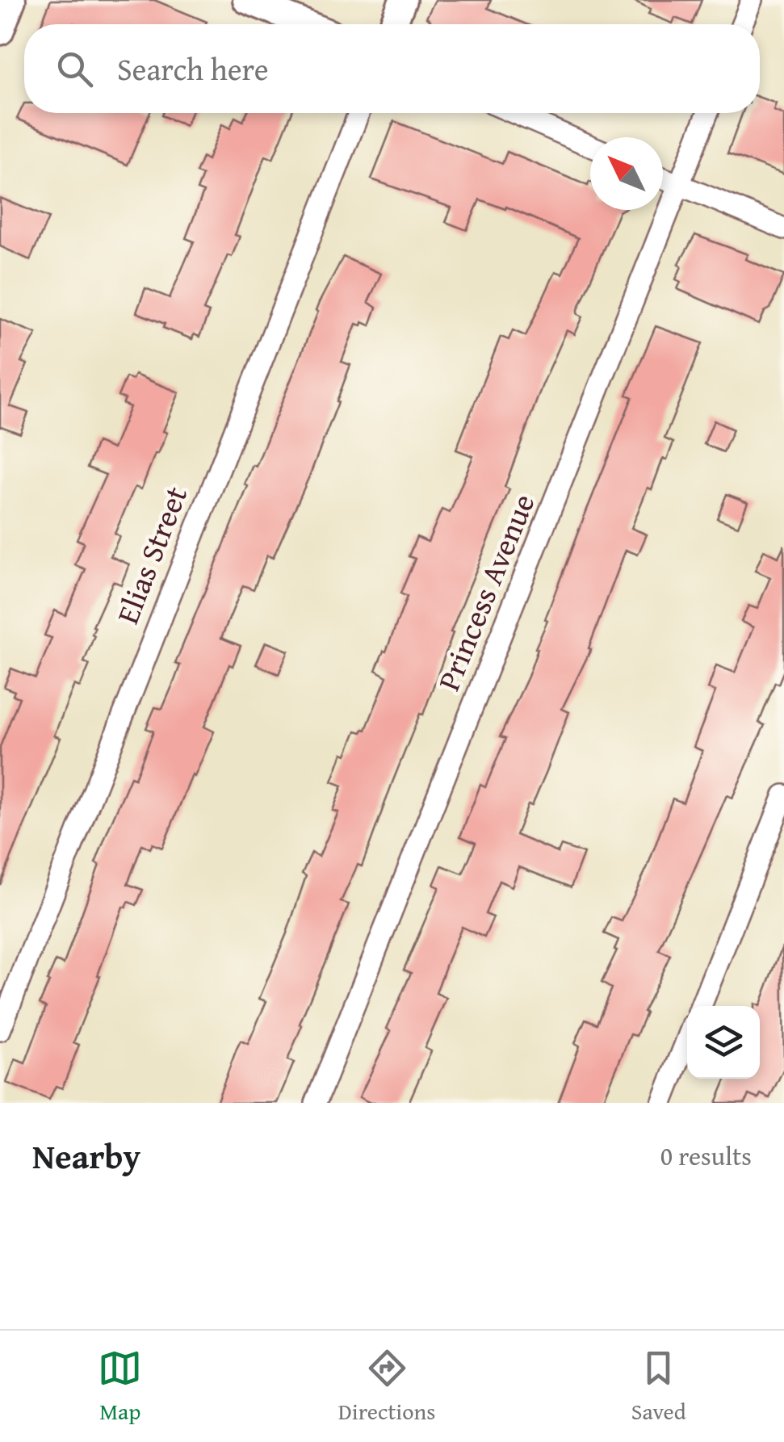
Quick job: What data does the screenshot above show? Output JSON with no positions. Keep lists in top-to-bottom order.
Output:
{
  "streets": {
    "street": ["Elias Street", "Princess Avenue"]
  },
  "north": "top left",
  "page": {
    "search": "Search here",
    "heading": ["Nearby", "0 results"],
    "nav": ["Map", "Directions", "Saved"]
  }
}
